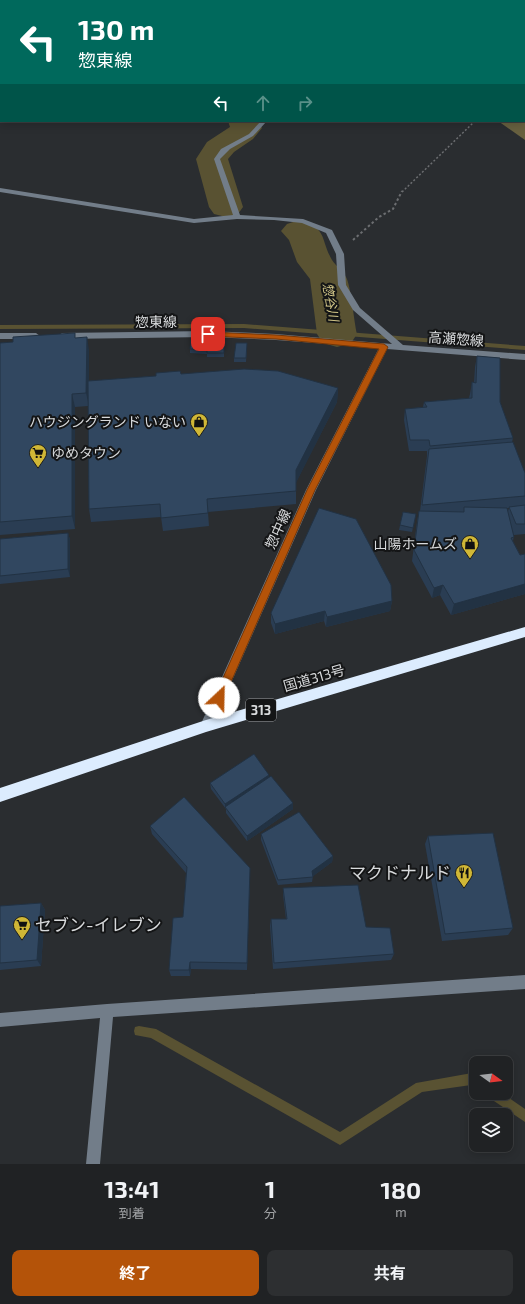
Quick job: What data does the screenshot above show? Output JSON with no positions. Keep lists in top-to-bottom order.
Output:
{
  "streets": {
    "highway": ["国道313号", "313"],
    "street": ["惣東線", "高瀬惣線", "惣中線"]
  },
  "crossings": [
    ["惣東線", "高瀬惣線"],
    ["惣東線", "惣中線"],
    ["高瀬惣線", "惣中線"],
    ["惣中線", "国道313号"]
  ],
  "water": ["惣谷川"],
  "places": {
    "shop": ["ハウジングランド いない", "山陽ホームズ"],
    "supermarket": ["ゆめタウン", "セブン-イレブン"],
    "restaurant": ["マクドナルド"]
  },
  "north": "right",
  "page": {
    "turn": ["130 m", "惣東線"],
    "eta": [
      "13:41",
      "到着",
      "1",
      "分",
      "180",
      "m"
    ],
    "buttons": ["終了", "共有"]
  }
}
